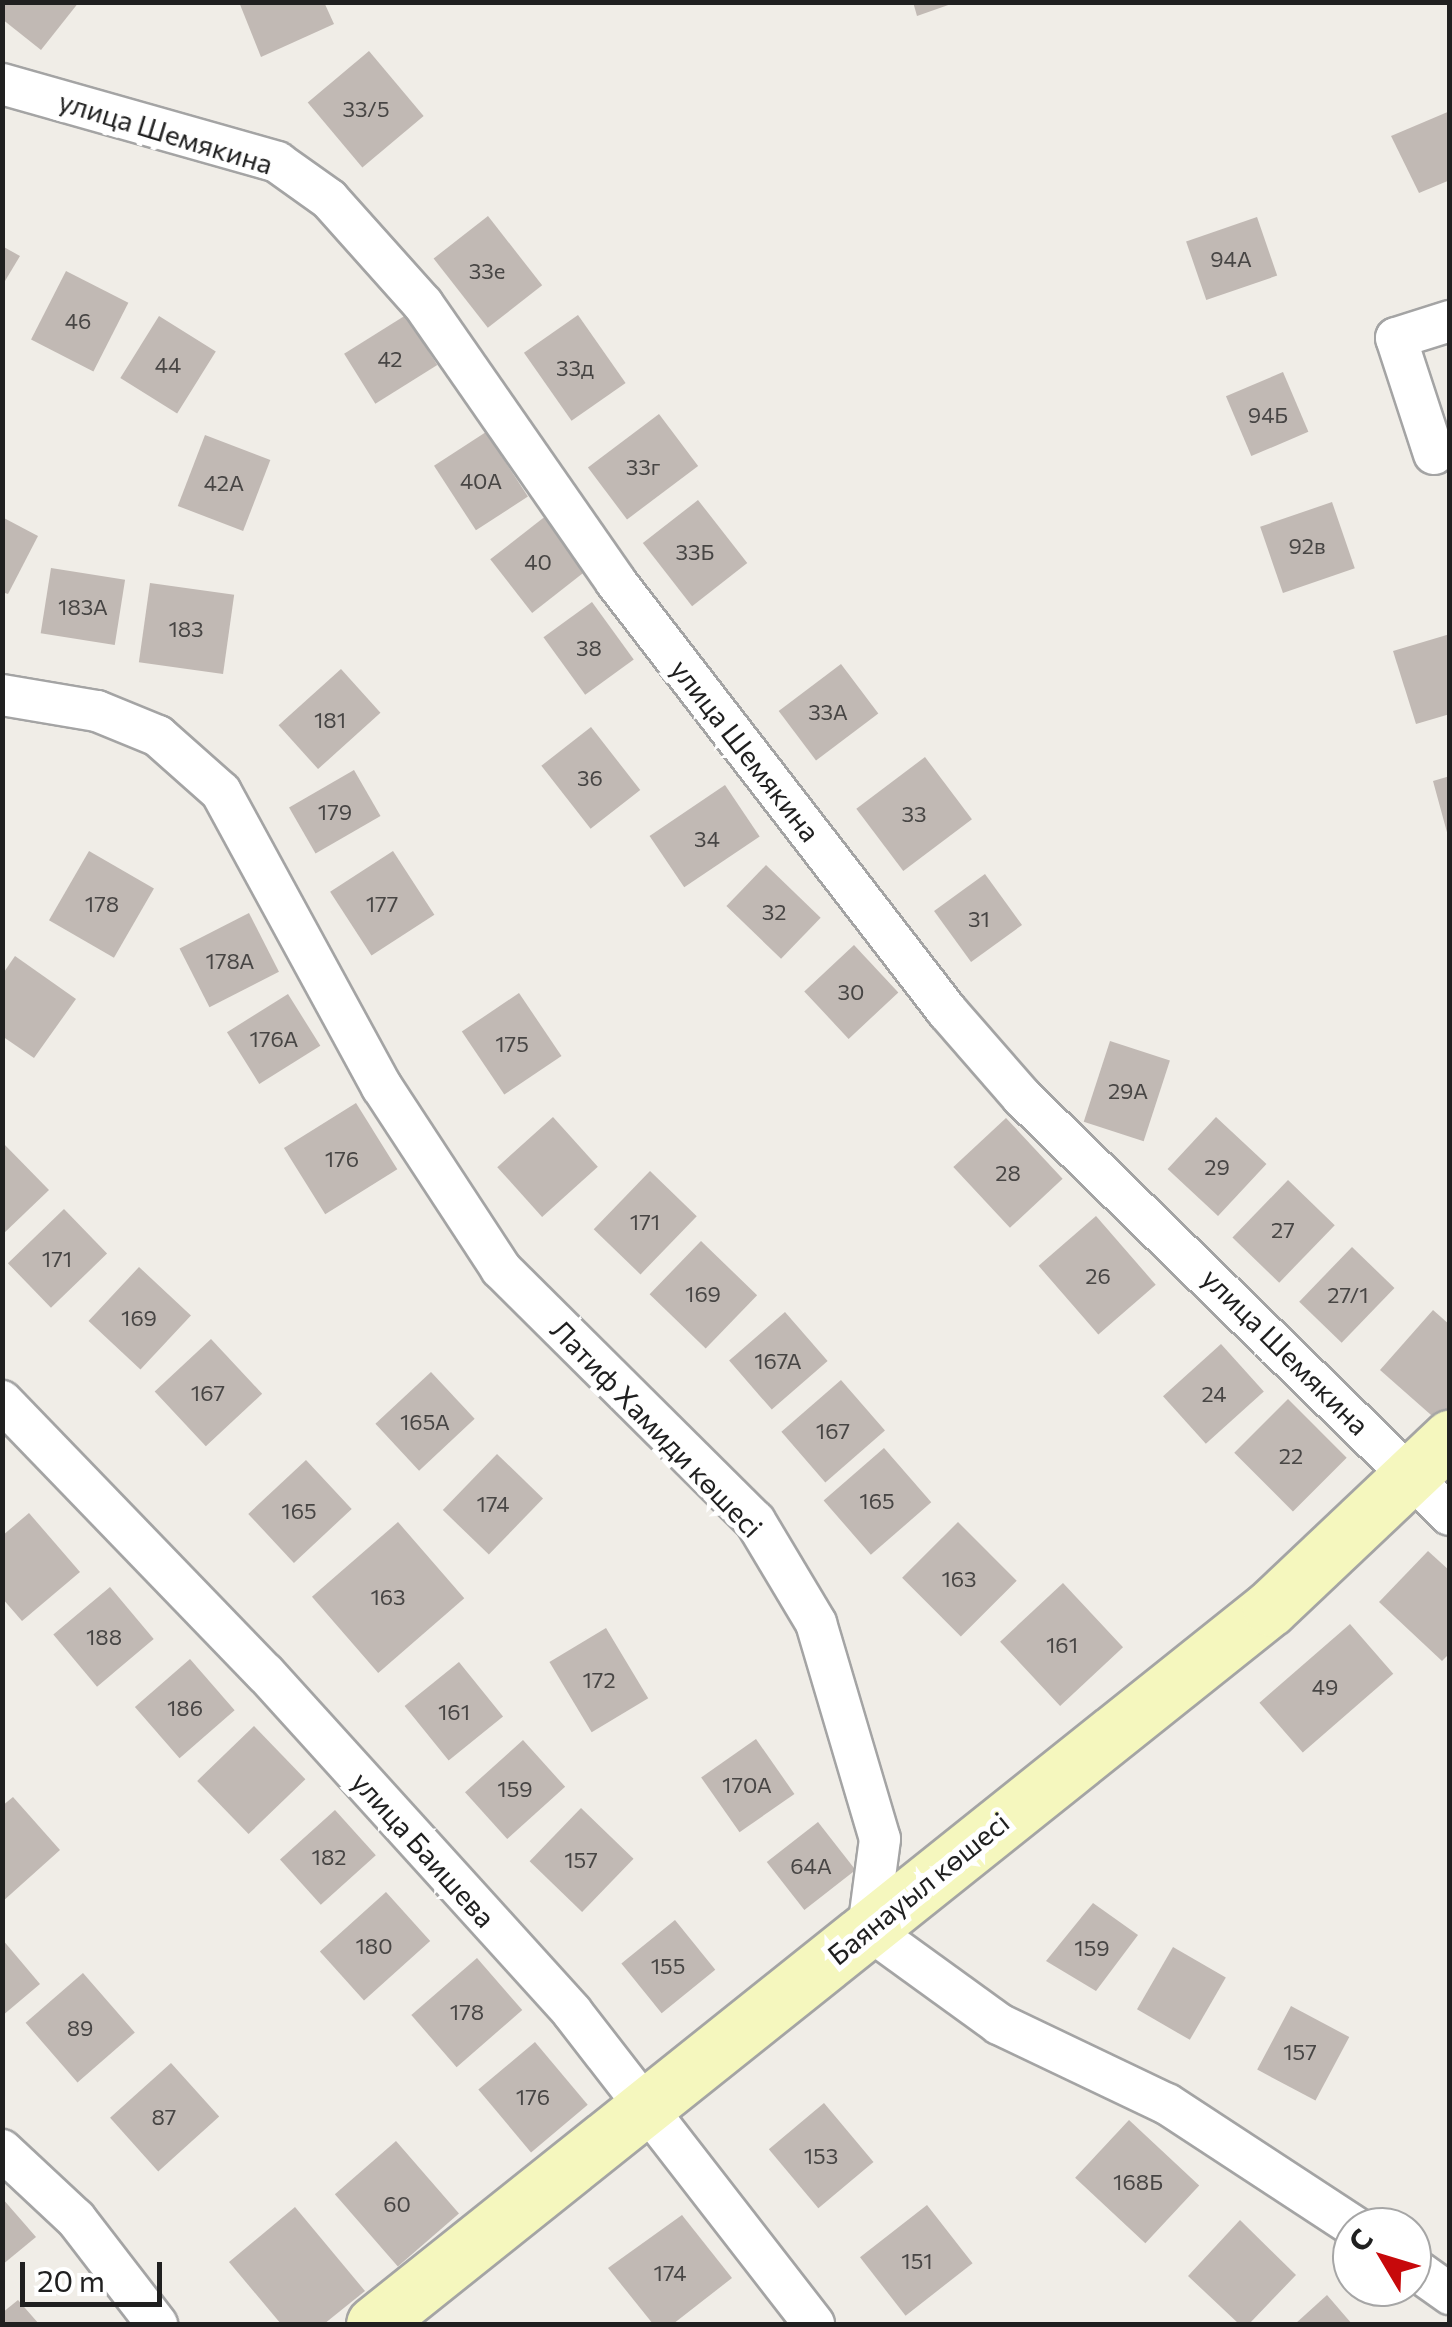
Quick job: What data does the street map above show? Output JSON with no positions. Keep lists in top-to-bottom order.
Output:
{
  "streets": {
    "street": [
      "улица Шемякина",
      "Латиф Хамиди көшесі",
      "улица Баишева",
      "Баянауыл көшесі"
    ]
  },
  "crossings": [
    ["улица Шемякина", "Баянауыл көшесі"],
    ["Латиф Хамиди көшесі", "Баянауыл көшесі"],
    ["улица Баишева", "Баянауыл көшесі"]
  ],
  "house_numbers": [
    "33/5",
    "94А",
    "33е",
    "46",
    "42",
    "44",
    "33д",
    "94Б",
    "33г",
    "40А",
    "42А",
    "92в",
    "33Б",
    "40",
    "183А",
    "183",
    "38",
    "33А",
    "181",
    "36",
    "179",
    "33",
    "34",
    "178",
    "177",
    "32",
    "31",
    "178А",
    "30",
    "176А",
    "175",
    "29А",
    "176",
    "29",
    "28",
    "171",
    "27",
    "171",
    "26",
    "169",
    "27/1",
    "169",
    "167А",
    "167",
    "24",
    "165А",
    "167",
    "22",
    "165",
    "174",
    "165",
    "163",
    "163",
    "188",
    "161",
    "172",
    "49",
    "186",
    "161",
    "170А",
    "159",
    "182",
    "157",
    "64А",
    "180",
    "159",
    "155",
    "178",
    "89",
    "157",
    "176",
    "87",
    "153",
    "168Б",
    "60",
    "151",
    "174"
  ],
  "scale_bar": "20 m",
  "north": "top left"
}
